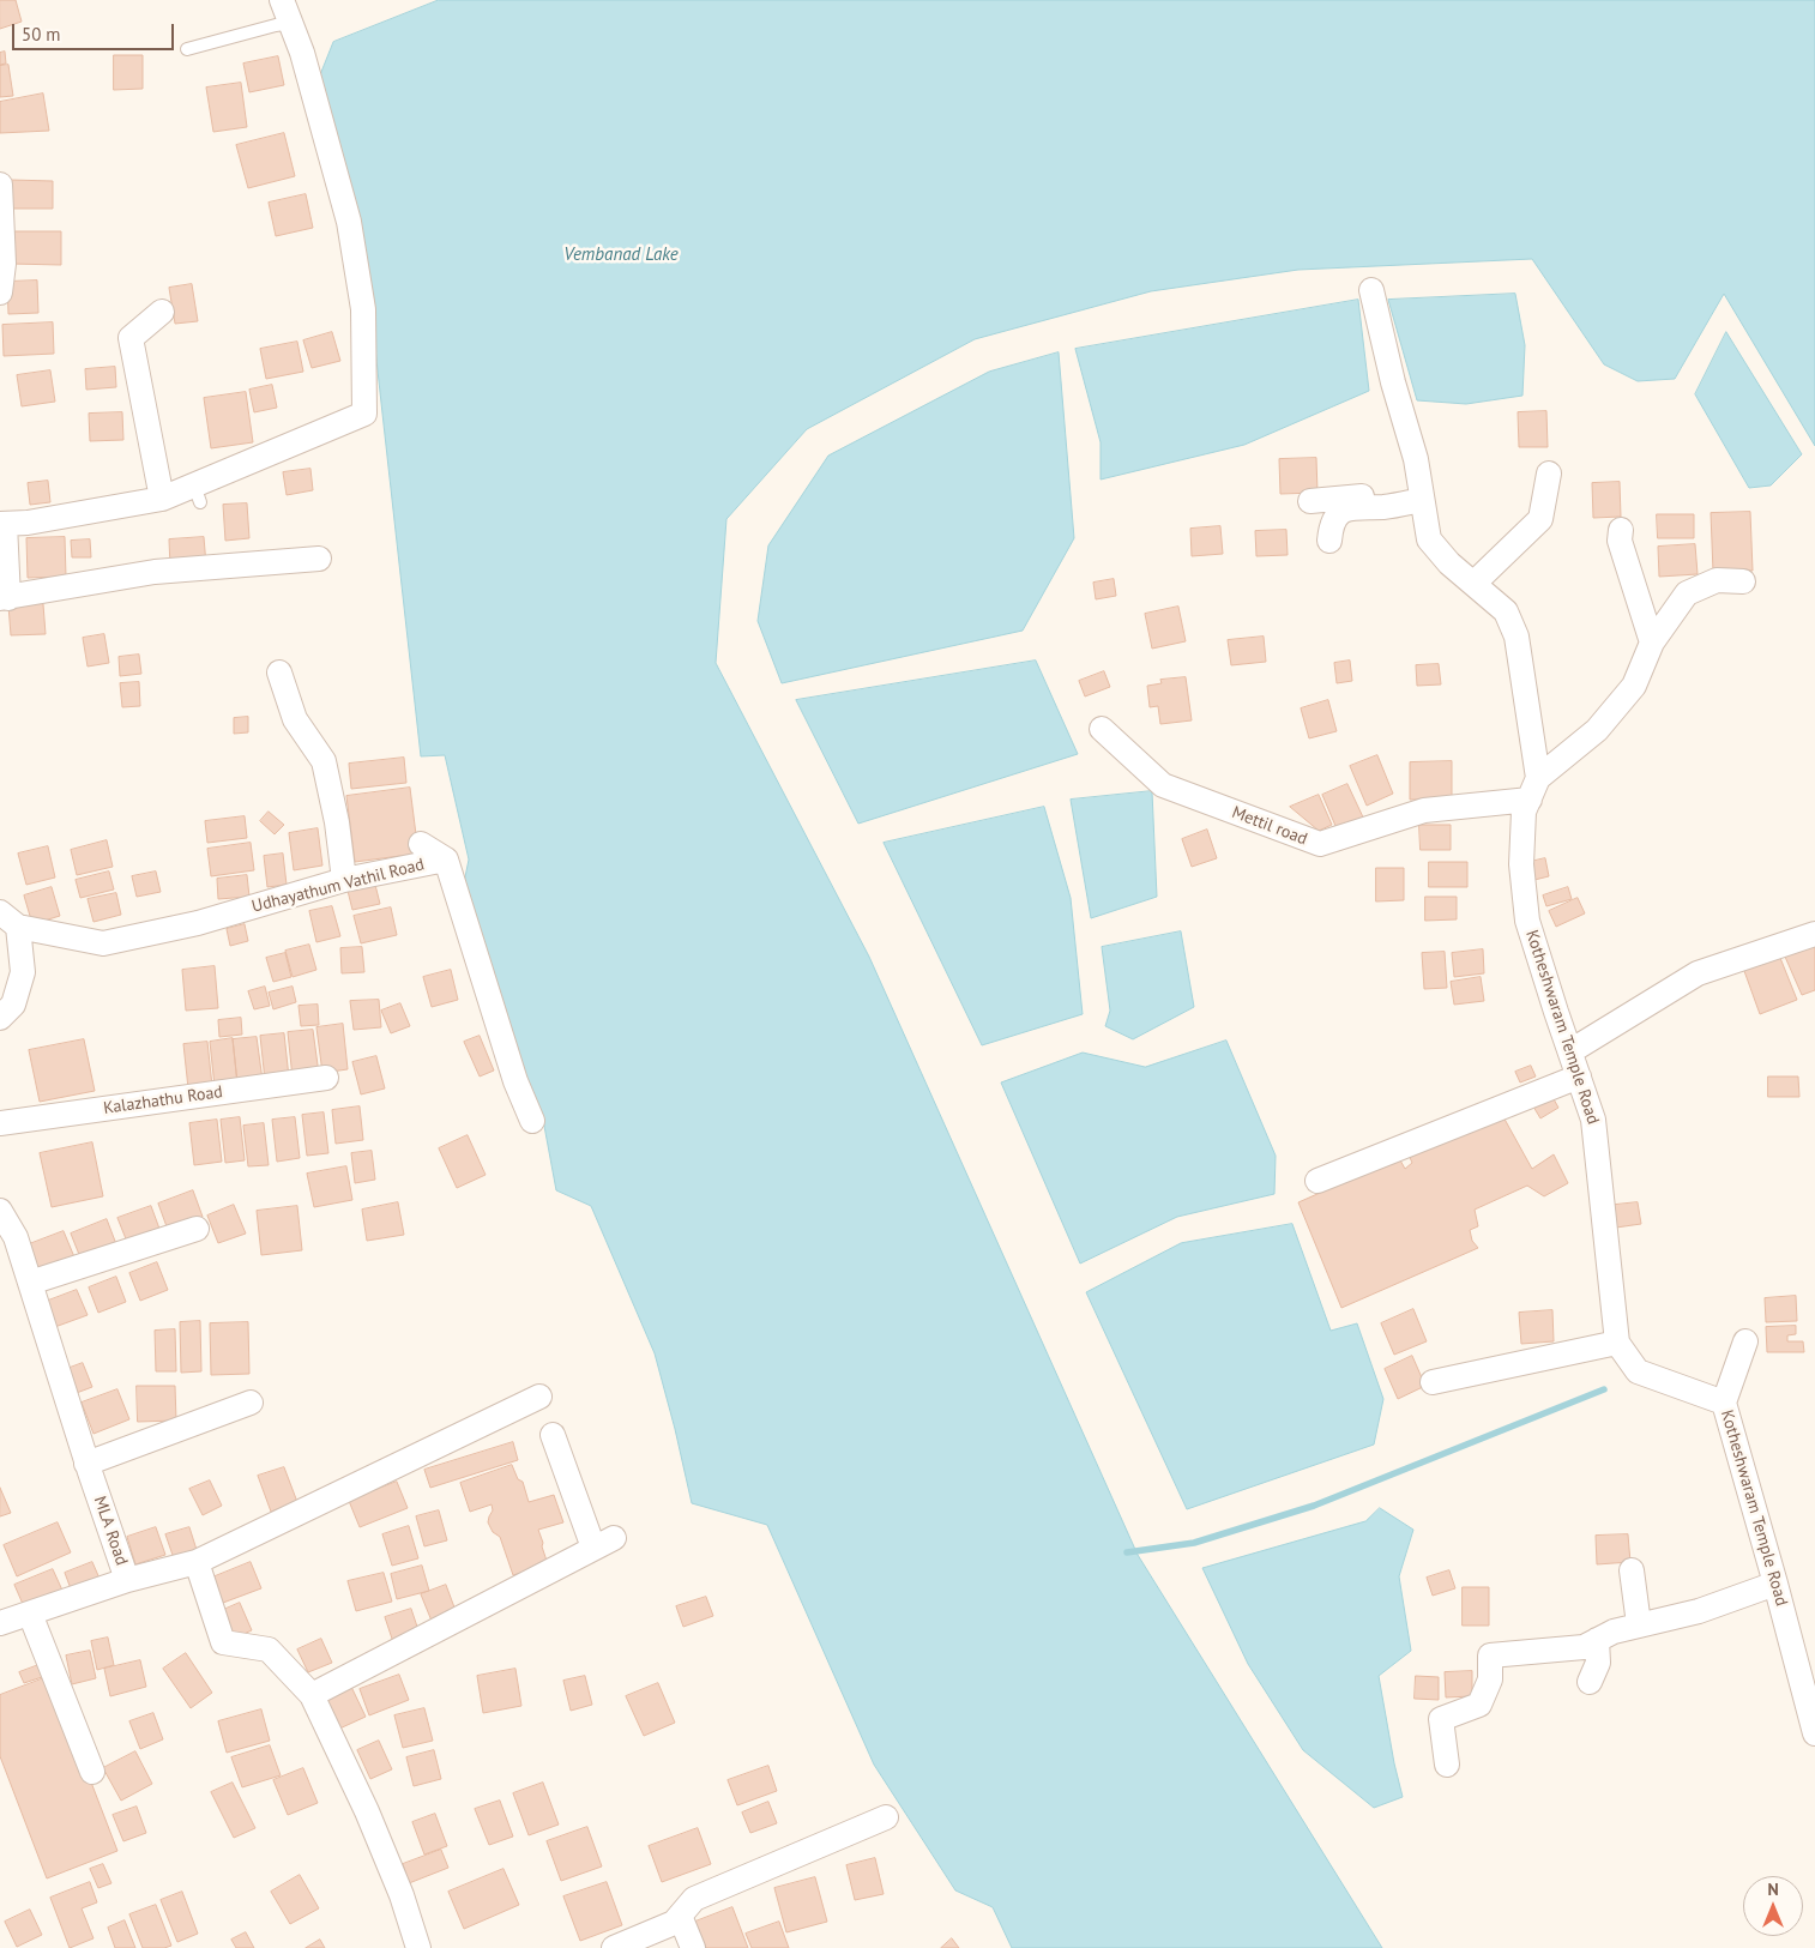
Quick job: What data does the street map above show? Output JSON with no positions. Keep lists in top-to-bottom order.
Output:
{
  "streets": {
    "street": [
      "Mettil road",
      "Udhayathum Vathil Road",
      "Kotheshwaram Temple Road",
      "Kalazhathu Road",
      "MLA Road"
    ]
  },
  "crossings": [
    ["Mettil road", "Kotheshwaram Temple Road"]
  ],
  "water": ["Vembanad Lake"],
  "scale_bar": "50 m",
  "north": "top"
}
